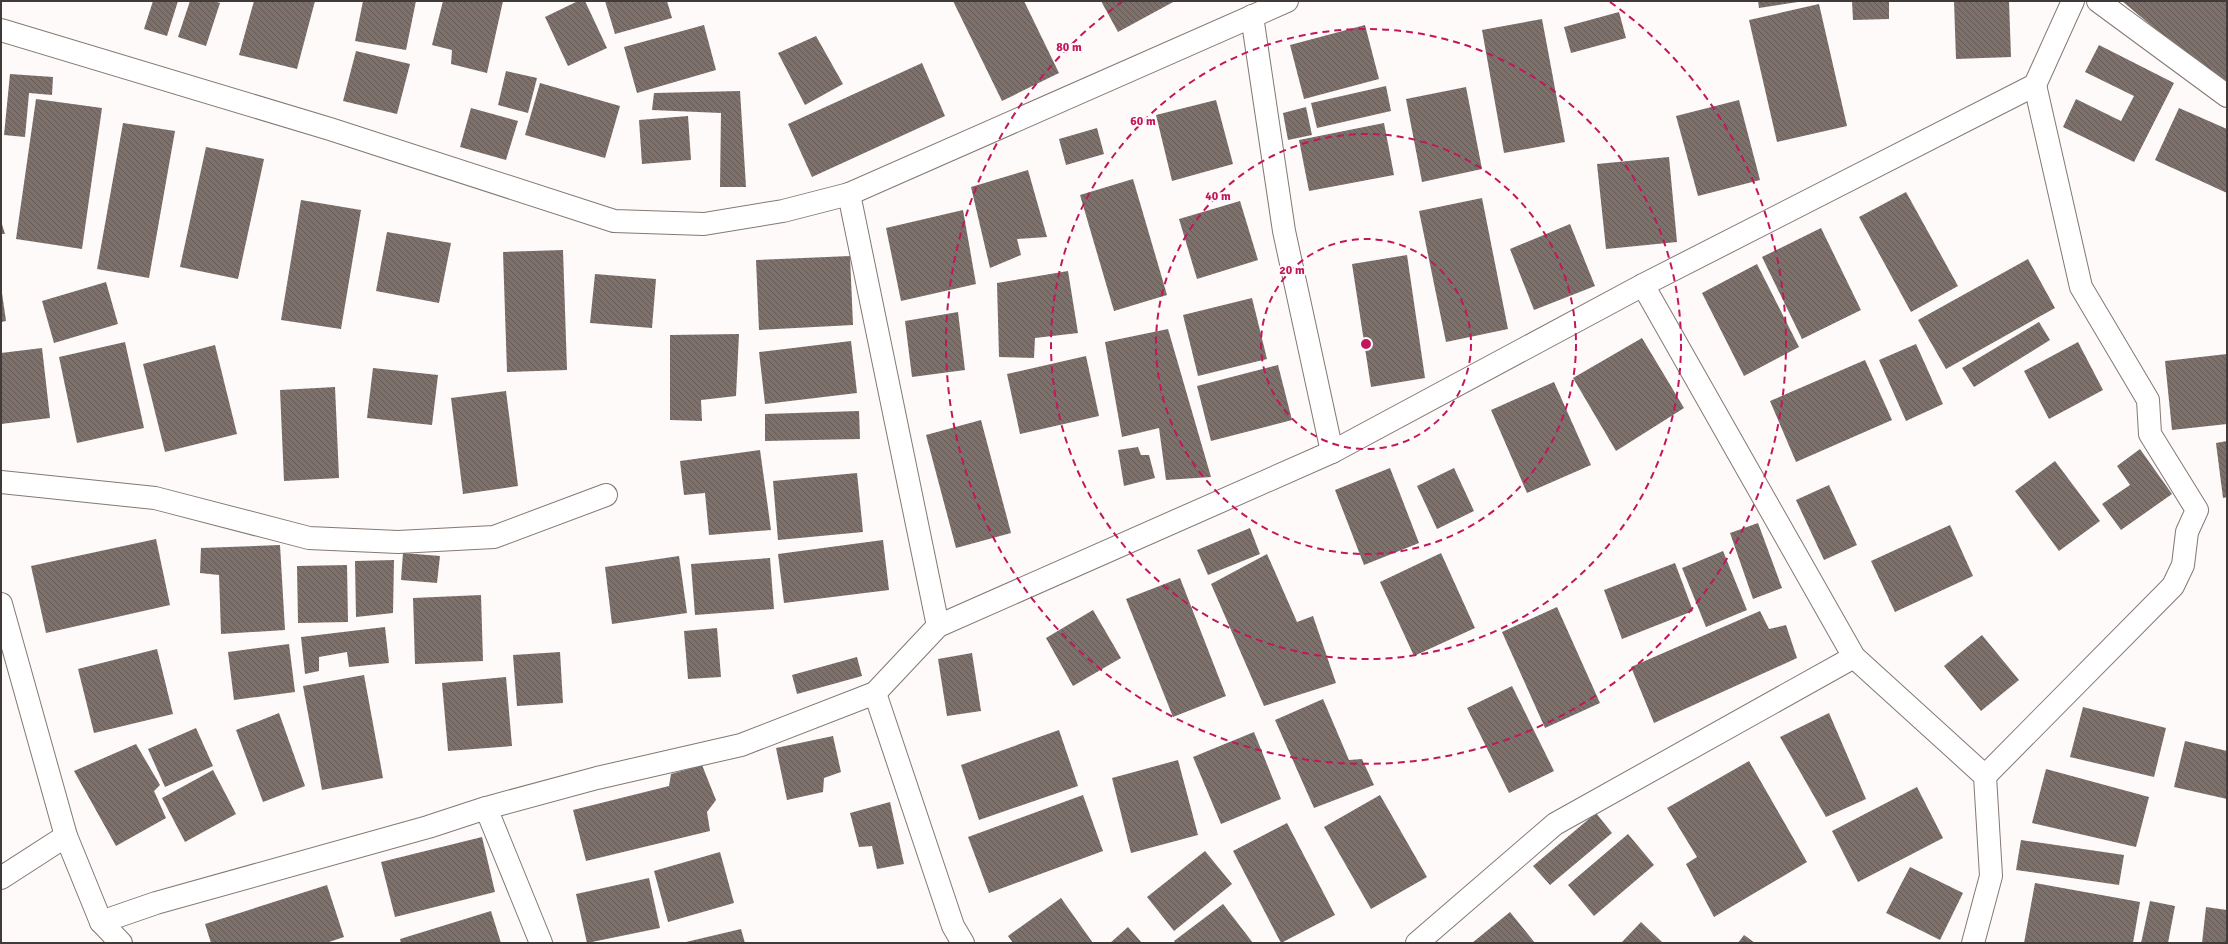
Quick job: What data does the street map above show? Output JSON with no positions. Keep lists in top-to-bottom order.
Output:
{
  "rings": [
    "80 m",
    "60 m",
    "40 m",
    "20 m"
  ]
}
